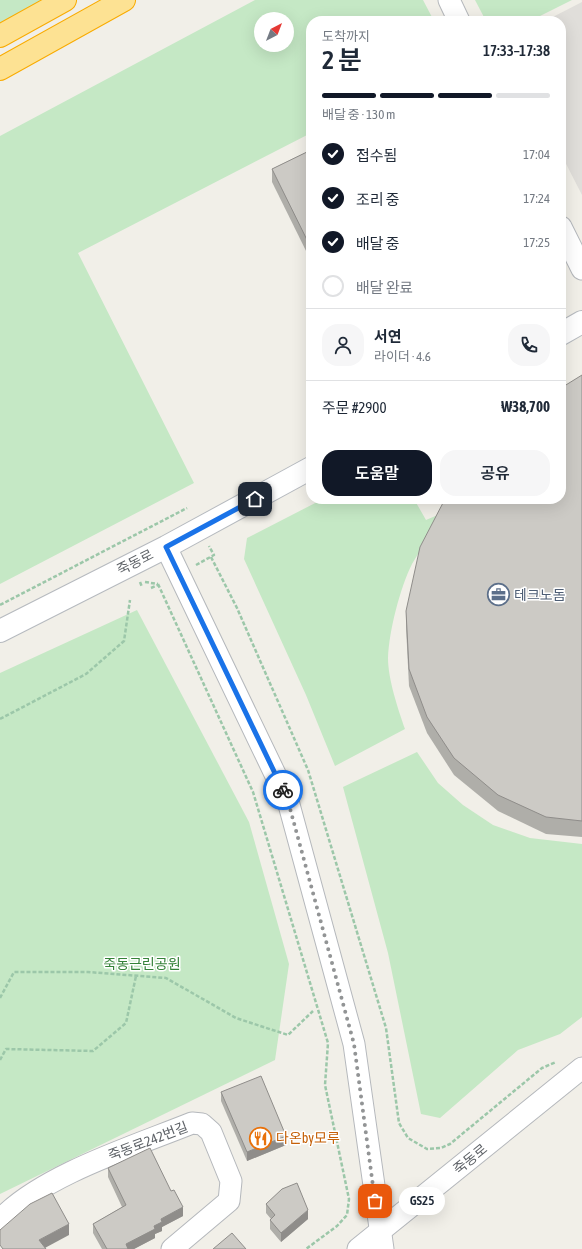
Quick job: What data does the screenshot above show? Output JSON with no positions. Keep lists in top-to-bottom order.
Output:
{
  "streets": {
    "street": ["죽동로", "죽동로242번길"]
  },
  "parks": ["죽동근린공원"],
  "places": {
    "office": ["테크노돔"],
    "restaurant": ["다온by모루"],
    "other": ["GS25"]
  },
  "north": "top right",
  "page": {
    "heading": ["2 분", "도착까지", "17:33–17:38"],
    "panel": [
      "서연",
      "라이더 · 4.6",
      "주문 #2900",
      "₩38,700"
    ],
    "bar": "배달 중 · 130 m",
    "list": [
      ["접수됨", "17:04"],
      ["조리 중", "17:24"],
      ["배달 중", "17:25"],
      "배달 완료"
    ],
    "buttons": ["도움말", "공유"],
    "bubble": "GS25"
  }
}
